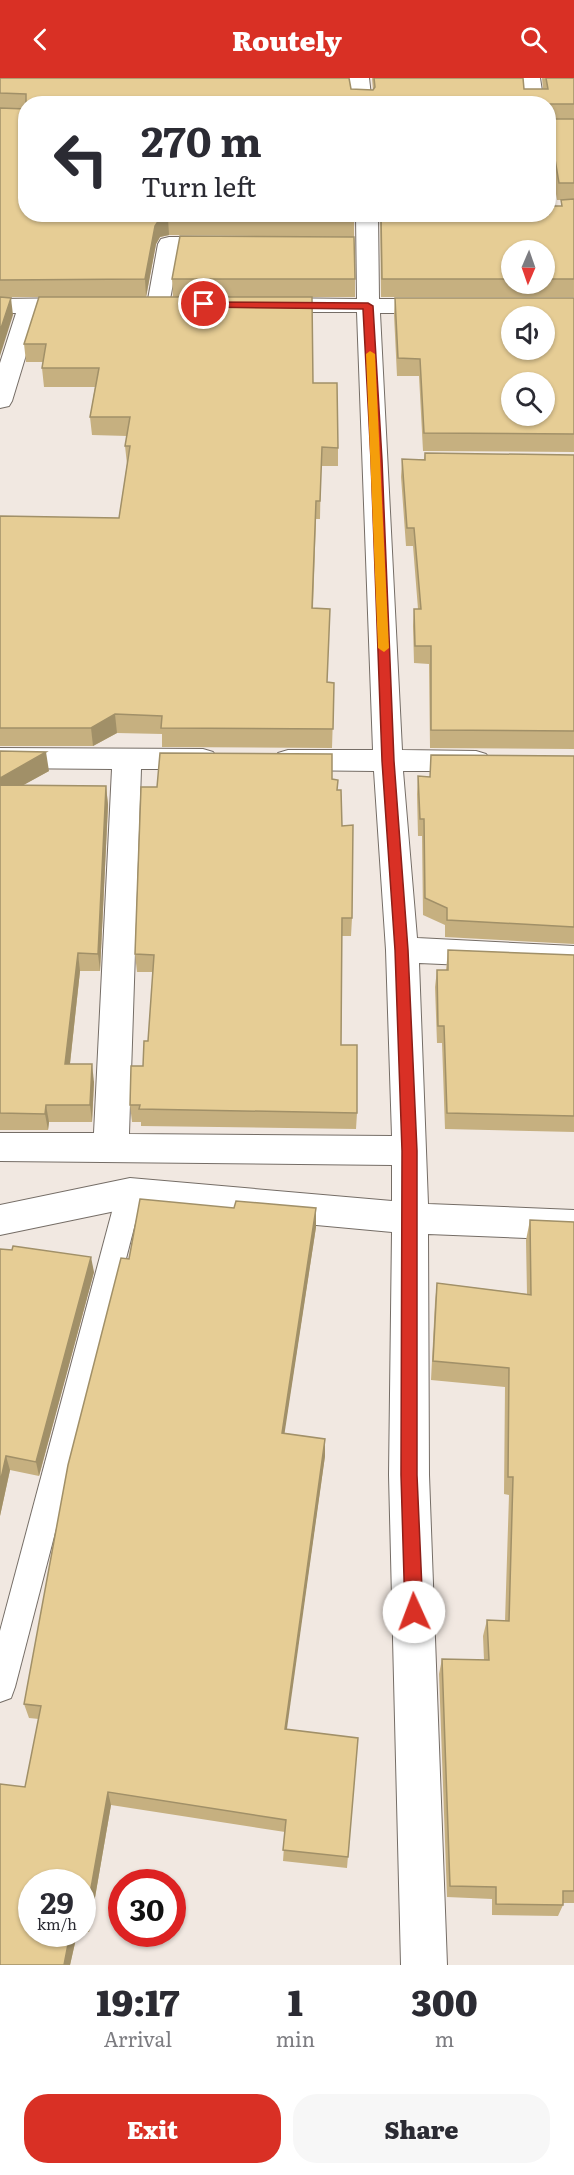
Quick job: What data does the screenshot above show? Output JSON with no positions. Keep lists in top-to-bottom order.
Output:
{
  "north": "bottom",
  "page": {
    "header": "Routely",
    "turn": ["270 m", "Turn left"],
    "speed": "29 km/h",
    "limit": "30",
    "eta": [
      "19:17",
      "Arrival",
      "1",
      "min",
      "300",
      "m"
    ],
    "buttons": ["Exit", "Share"]
  }
}
